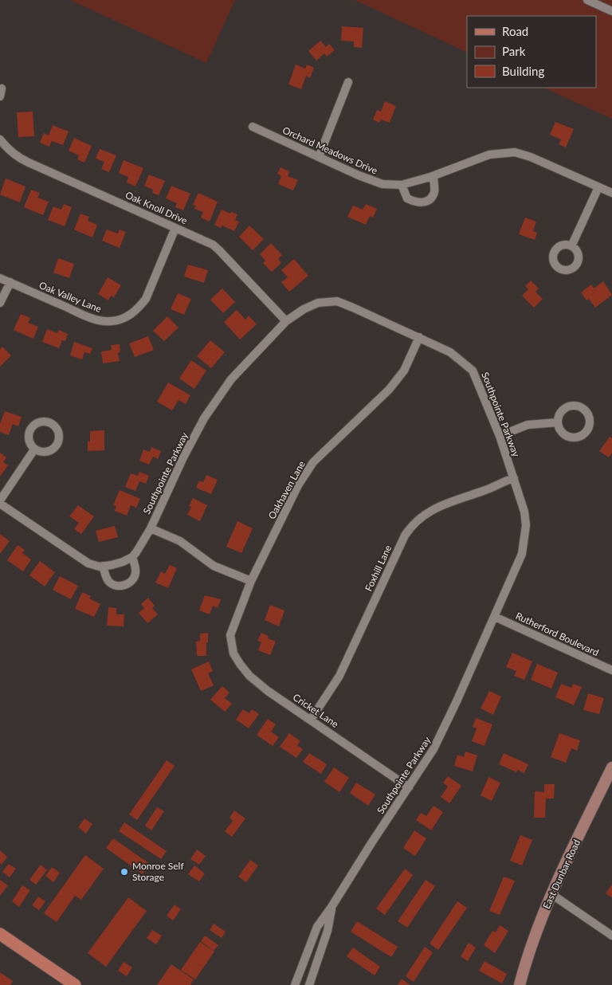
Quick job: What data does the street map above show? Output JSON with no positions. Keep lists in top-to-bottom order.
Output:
{
  "streets": {
    "street": [
      "Orchard Meadows Drive",
      "Oak Knoll Drive",
      "Oak Valley Lane",
      "Southpointe Parkway",
      "Oakhaven Lane",
      "Foxhill Lane",
      "Rutherford Boulevard",
      "Cricket Lane",
      "East Dunbar Road"
    ]
  },
  "crossings": [
    ["Oak Knoll Drive", "Oak Valley Lane"],
    ["Oak Knoll Drive", "Southpointe Parkway"],
    ["Southpointe Parkway", "Oakhaven Lane"],
    ["Southpointe Parkway", "Foxhill Lane"],
    ["Southpointe Parkway", "Rutherford Boulevard"],
    ["Southpointe Parkway", "Cricket Lane"],
    ["Oakhaven Lane", "Cricket Lane"],
    ["Foxhill Lane", "Cricket Lane"]
  ],
  "places": ["Monroe Self Storage"],
  "legend": ["Road", "Park", "Building"]
}
